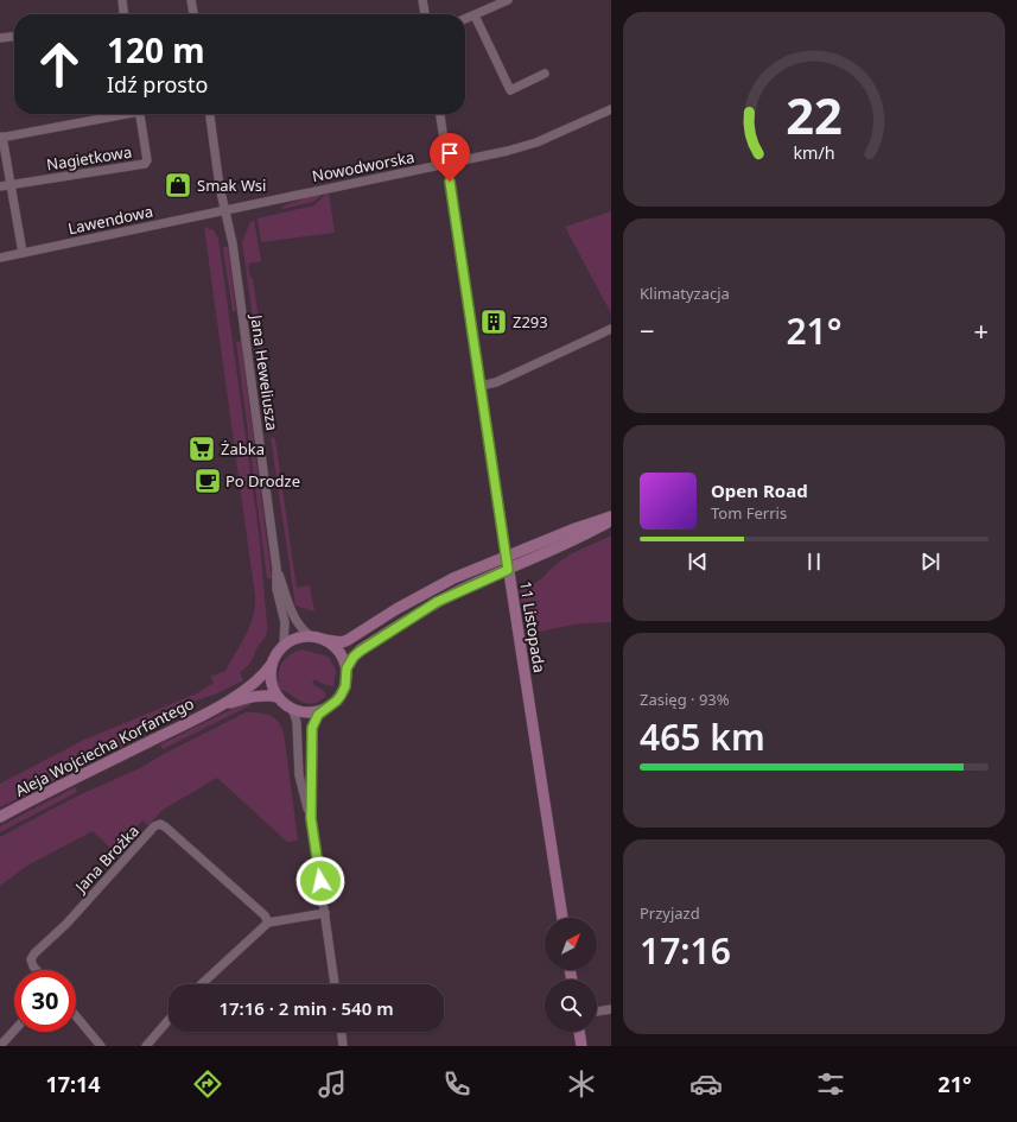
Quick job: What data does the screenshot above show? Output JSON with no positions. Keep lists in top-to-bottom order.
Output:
{
  "streets": {
    "main road": ["11 Listopada", "Aleja Wojciecha Korfantego"],
    "street": [
      "Nagietkowa",
      "Nowodworska",
      "Lawendowa",
      "Jana Heweliusza",
      "Jana Brożka"
    ]
  },
  "crossings": [
    ["Nowodworska", "Lawendowa"],
    ["Nowodworska", "Jana Heweliusza"],
    ["Nowodworska", "11 Listopada"],
    ["Lawendowa", "Jana Heweliusza"],
    ["Jana Heweliusza", "Aleja Wojciecha Korfantego"]
  ],
  "places": {
    "shop": ["Smak Wsi"],
    "building": ["Z293"],
    "supermarket": ["Żabka"],
    "cafe": ["Po Drodze"]
  },
  "north": "top right",
  "page": {
    "turn": ["120 m", "Idź prosto"],
    "tile": [
      "Klimatyzacja",
      ["Zasięg · 93%", "465 km"],
      ["Przyjazd", "17:16"]
    ],
    "heat": ["−", "21°", "+"],
    "song": ["Open Road", "Tom Ferris"],
    "limit": "30",
    "trip": "17:16 · 2 min · 540 m",
    "tabs": ["17:14", "21°"],
    "gauge": ["22", "km/h"]
  }
}
